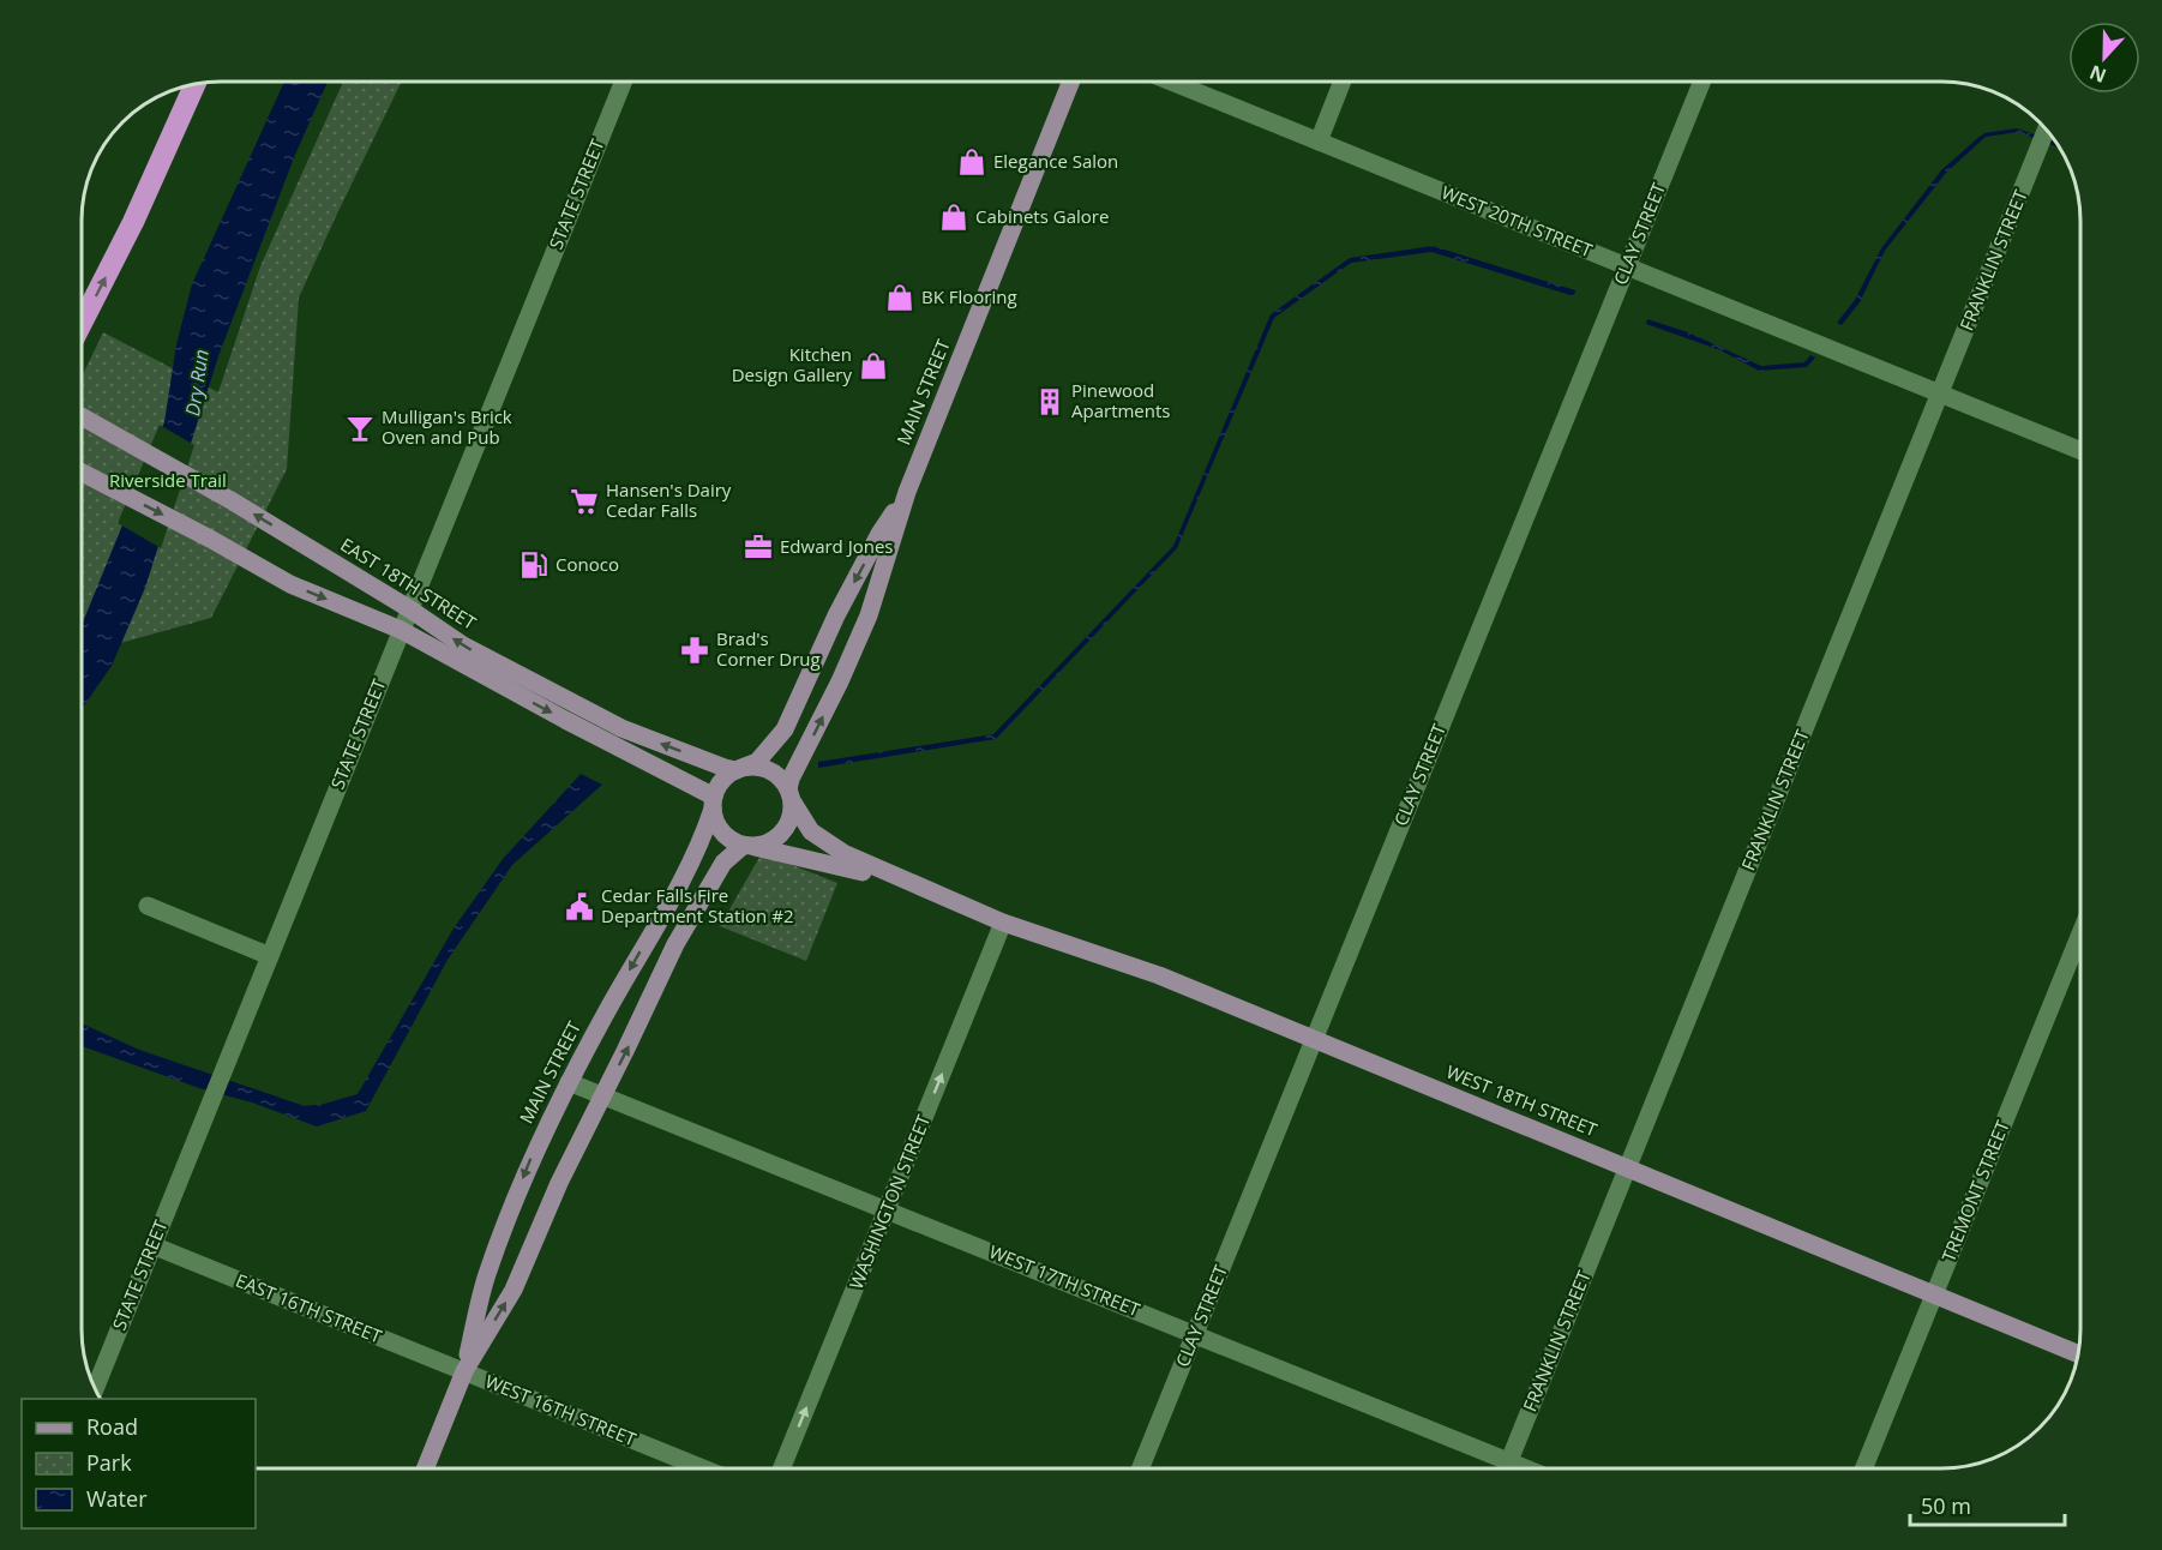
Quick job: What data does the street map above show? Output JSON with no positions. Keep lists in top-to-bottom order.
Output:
{
  "streets": {
    "main road": ["MAIN STREET", "EAST 18TH STREET", "WEST 18TH STREET"],
    "street": [
      "STATE STREET",
      "WEST 20TH STREET",
      "CLAY STREET",
      "FRANKLIN STREET",
      "TREMONT STREET",
      "WASHINGTON STREET",
      "WEST 17TH STREET",
      "EAST 16TH STREET",
      "WEST 16TH STREET"
    ]
  },
  "crossings": [
    ["STATE STREET", "EAST 18TH STREET"],
    ["STATE STREET", "EAST 16TH STREET"],
    ["WEST 20TH STREET", "CLAY STREET"],
    ["WEST 20TH STREET", "FRANKLIN STREET"],
    ["CLAY STREET", "WEST 18TH STREET"],
    ["CLAY STREET", "WEST 17TH STREET"],
    ["FRANKLIN STREET", "WEST 18TH STREET"],
    ["FRANKLIN STREET", "WEST 17TH STREET"],
    ["MAIN STREET", "EAST 18TH STREET"],
    ["MAIN STREET", "WEST 18TH STREET"],
    ["MAIN STREET", "WEST 17TH STREET"],
    ["MAIN STREET", "EAST 16TH STREET"],
    ["MAIN STREET", "WEST 16TH STREET"],
    ["EAST 18TH STREET", "WEST 18TH STREET"],
    ["WEST 18TH STREET", "TREMONT STREET"],
    ["WEST 18TH STREET", "WASHINGTON STREET"],
    ["WASHINGTON STREET", "WEST 17TH STREET"],
    ["EAST 16TH STREET", "WEST 16TH STREET"]
  ],
  "one_way": ["WASHINGTON STREET"],
  "water": ["Dry Run"],
  "parks": ["Riverside Trail"],
  "places": {
    "shop": [
      "Elegance Salon",
      "Cabinets Galore",
      "BK Flooring",
      "Kitchen Design Gallery"
    ],
    "building": ["Pinewood Apartments"],
    "bar": ["Mulligan's Brick Oven and Pub"],
    "supermarket": ["Hansen's Dairy Cedar Falls"],
    "office": ["Edward Jones"],
    "fuel station": ["Conoco"],
    "pharmacy": ["Brad's Corner Drug"],
    "public building": ["Cedar Falls Fire Department Station #2"]
  },
  "legend": ["Road", "Park", "Water"],
  "scale_bar": "50 m",
  "north": "bottom"
}
